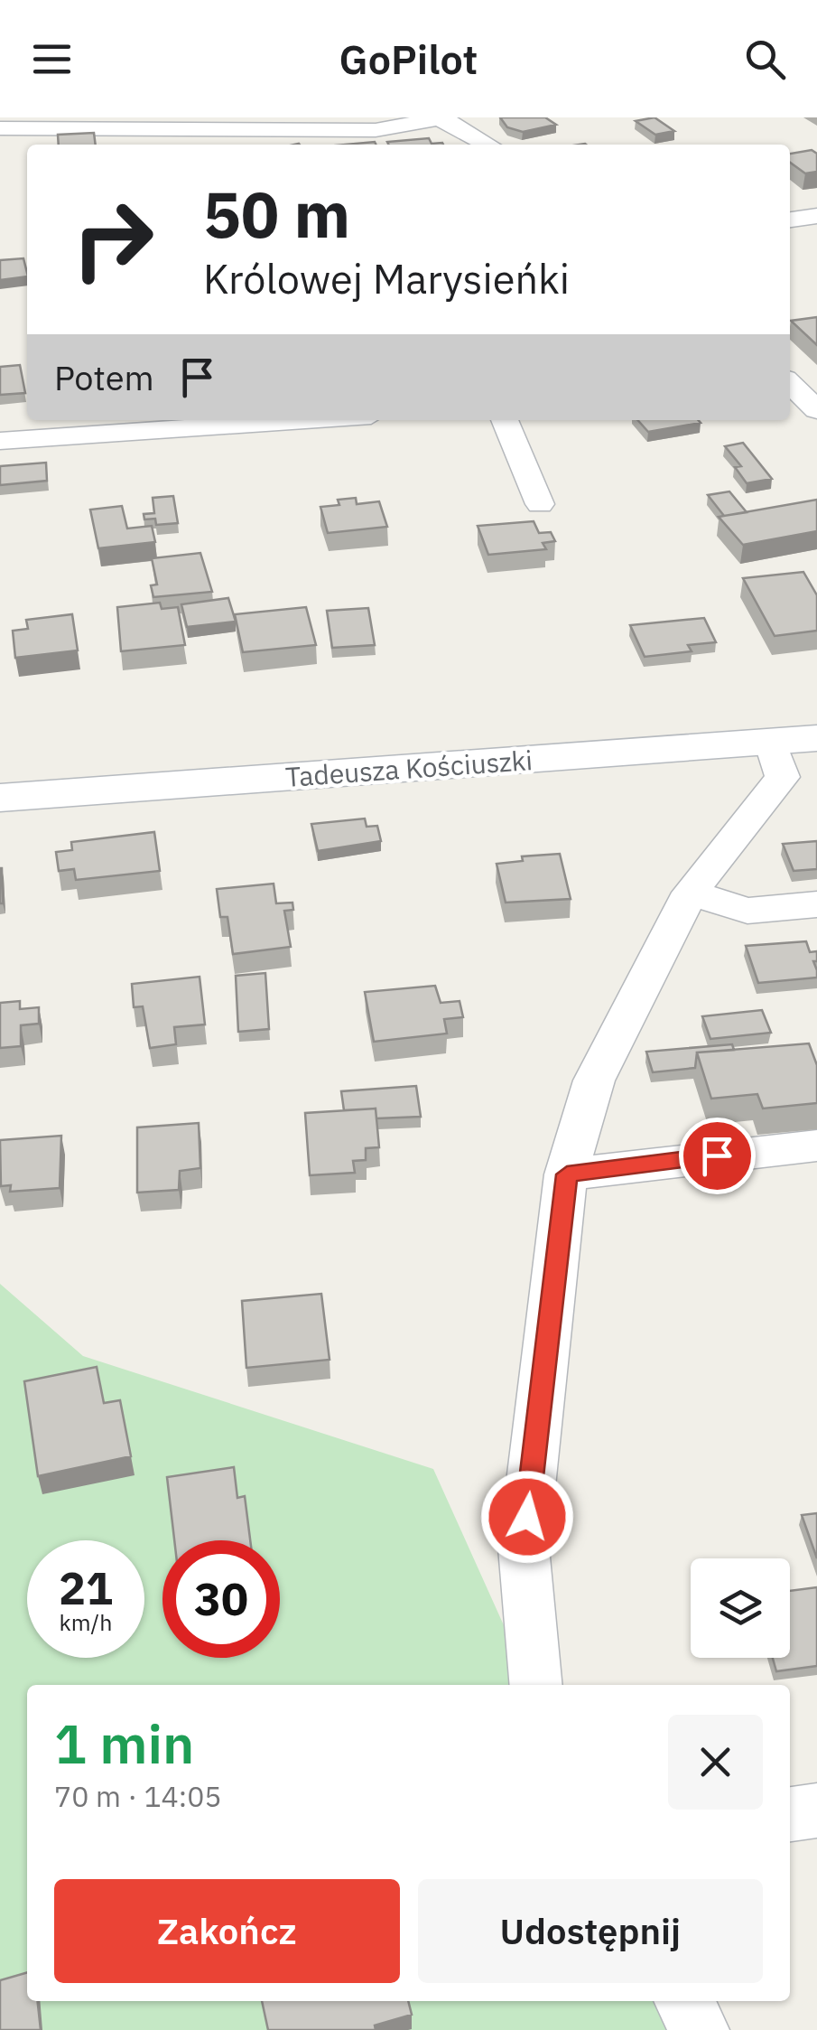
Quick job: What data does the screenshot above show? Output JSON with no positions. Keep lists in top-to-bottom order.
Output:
{
  "streets": {
    "main road": ["Tadeusza Kościuszki"]
  },
  "page": {
    "header": "GoPilot",
    "turn": ["50 m", "Królowej Marysieńki"],
    "then": "Potem",
    "speed": "21 km/h",
    "limit": "30",
    "heading": ["1 min", "70 m · 14:05"],
    "buttons": ["Zakończ", "Udostępnij"]
  }
}
